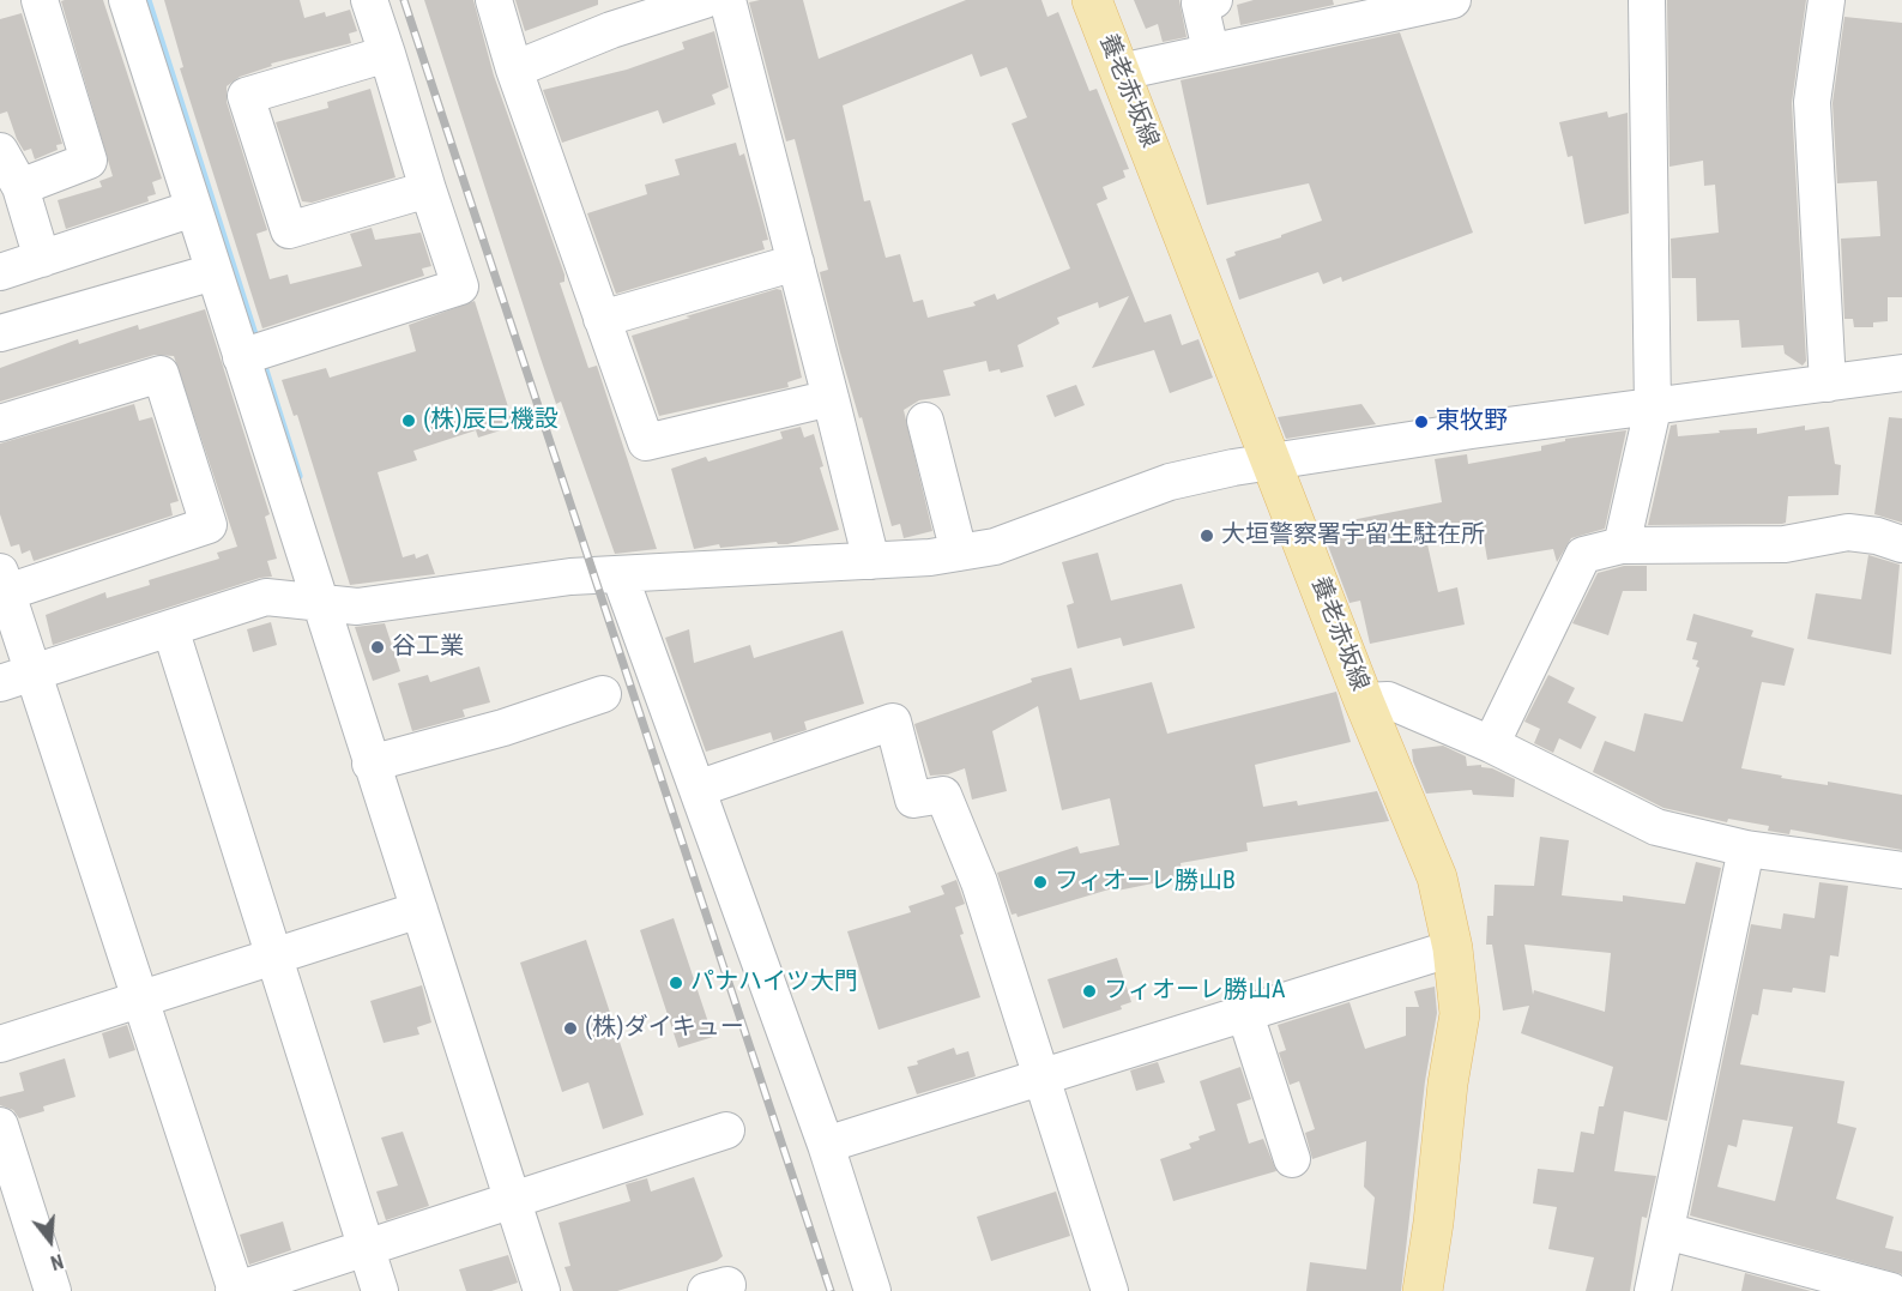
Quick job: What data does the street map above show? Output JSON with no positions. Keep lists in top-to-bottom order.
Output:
{
  "streets": {
    "main road": ["養老赤坂線"]
  },
  "places": [
    "(株)辰巳機設",
    "東牧野",
    "大垣警察署宇留生駐在所",
    "谷工業",
    "フィオーレ勝山B",
    "パナハイツ大門",
    "フィオーレ勝山A",
    "(株)ダイキュー"
  ],
  "north": "bottom"
}
